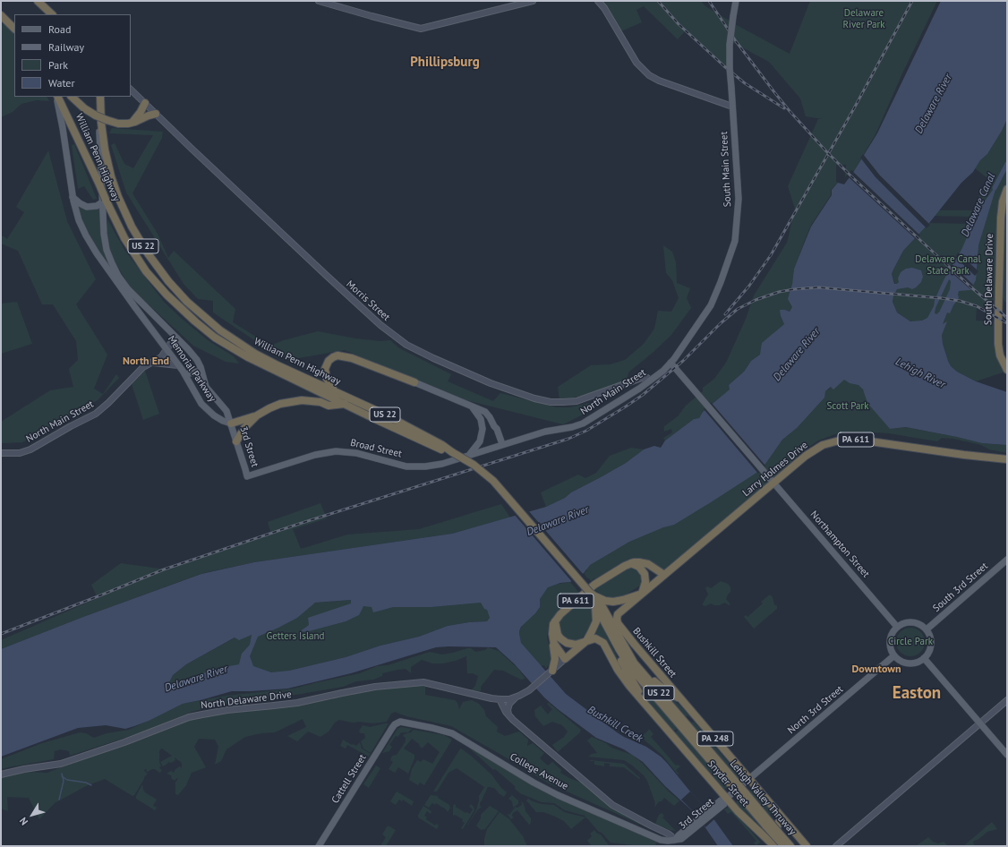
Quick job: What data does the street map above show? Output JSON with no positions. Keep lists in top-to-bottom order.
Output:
{
  "streets": {
    "highway": [
      "William Penn Highway",
      "US 22",
      "South Delaware Drive",
      "Memorial Parkway",
      "PA 611",
      "Larry Holmes Drive",
      "Bushkill Street",
      "PA 248",
      "Snyder Street",
      "Lehigh Valley Thruway"
    ],
    "main road": [
      "South Main Street",
      "North Main Street",
      "3rd Street",
      "Broad Street",
      "Northampton Street",
      "South 3rd Street",
      "North 3rd Street",
      "College Avenue",
      "Cattell Street"
    ],
    "street": ["Morris Street", "North Delaware Drive"]
  },
  "crossings": [
    ["William Penn Highway", "Memorial Parkway"],
    ["William Penn Highway", "Lehigh Valley Thruway"],
    ["South Main Street", "North Main Street"],
    ["South Main Street", "Northampton Street"],
    ["Morris Street", "North Main Street"],
    ["Memorial Parkway", "North Main Street"],
    ["Memorial Parkway", "3rd Street"],
    ["North Main Street", "Broad Street"],
    ["North Main Street", "Northampton Street"],
    ["PA 611", "Snyder Street"],
    ["3rd Street", "Broad Street"],
    ["3rd Street", "Bushkill Street"],
    ["3rd Street", "North 3rd Street"],
    ["3rd Street", "College Avenue"],
    ["3rd Street", "Snyder Street"],
    ["Larry Holmes Drive", "Northampton Street"],
    ["Larry Holmes Drive", "Bushkill Street"],
    ["Northampton Street", "South 3rd Street"],
    ["Northampton Street", "North 3rd Street"],
    ["South 3rd Street", "North 3rd Street"],
    ["Bushkill Street", "North 3rd Street"],
    ["College Avenue", "Cattell Street"],
    ["Snyder Street", "Lehigh Valley Thruway"]
  ],
  "districts": [
    "Phillipsburg",
    "North End",
    "Downtown",
    "Easton"
  ],
  "water": [
    "Delaware River",
    "Delaware Canal",
    "Lehigh River",
    "Bushkill Creek"
  ],
  "parks": [
    "Delaware River Park",
    "Delaware Canal State Park",
    "Scott Park",
    "Getters Island",
    "Circle Park"
  ],
  "legend": [
    "Road",
    "Railway",
    "Park",
    "Water"
  ],
  "north": "bottom left"
}
